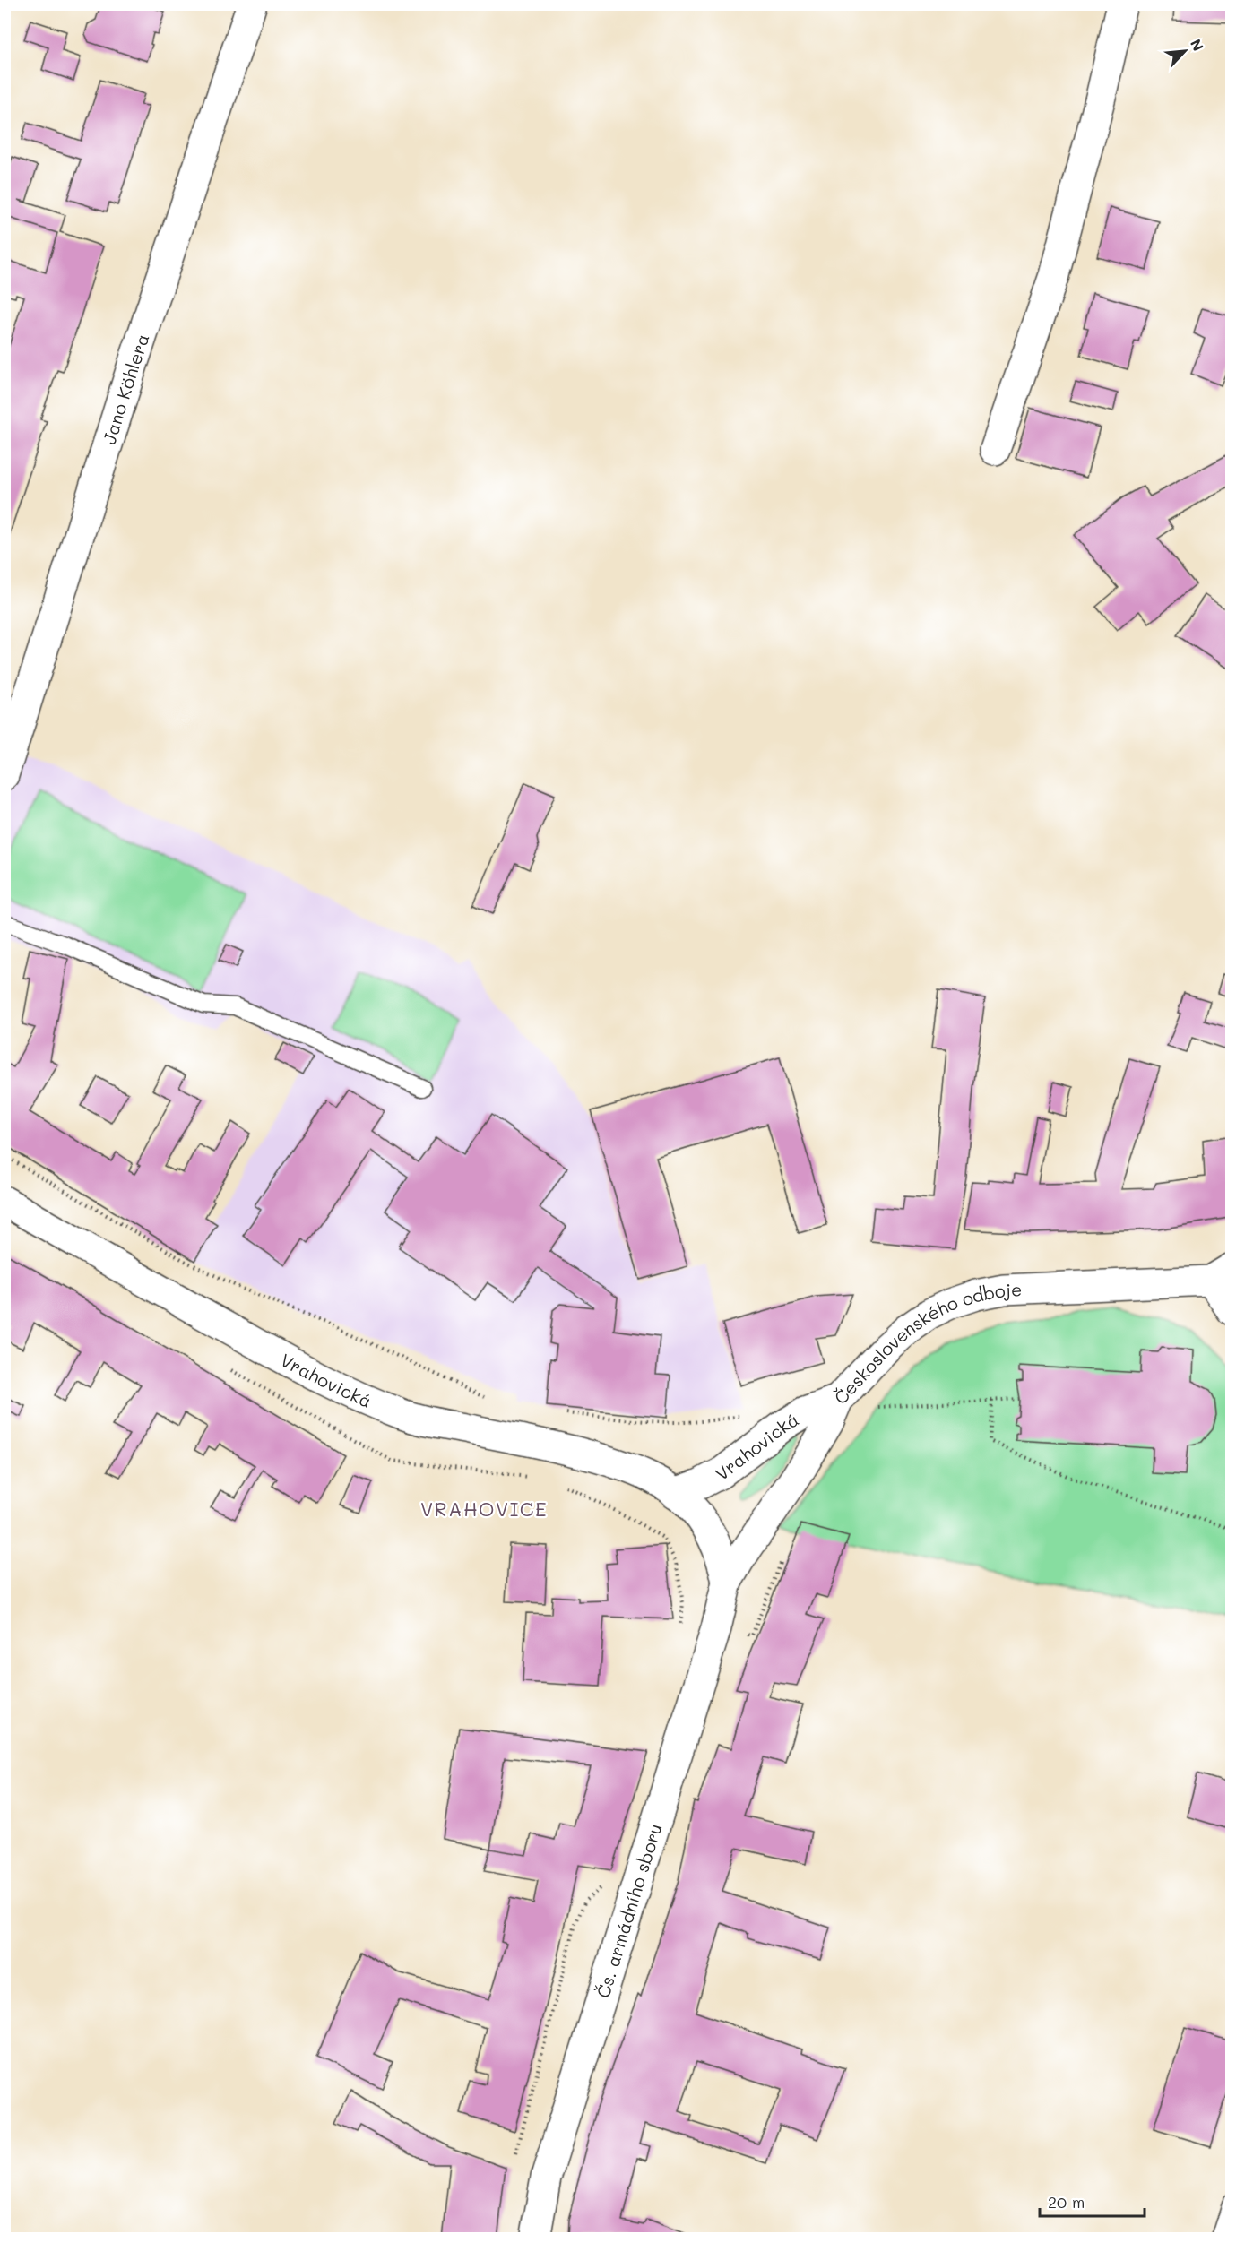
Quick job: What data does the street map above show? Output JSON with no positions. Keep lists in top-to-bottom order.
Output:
{
  "streets": {
    "street": [
      "Jano Köhlera",
      "Československého odboje",
      "Vrahovická",
      "Čs. armádního sboru"
    ]
  },
  "crossings": [
    ["Československého odboje", "Vrahovická"],
    ["Československého odboje", "Čs. armádního sboru"],
    ["Vrahovická", "Čs. armádního sboru"]
  ],
  "districts": ["VRAHOVICE"],
  "scale_bar": "20 m",
  "north": "top right"
}
